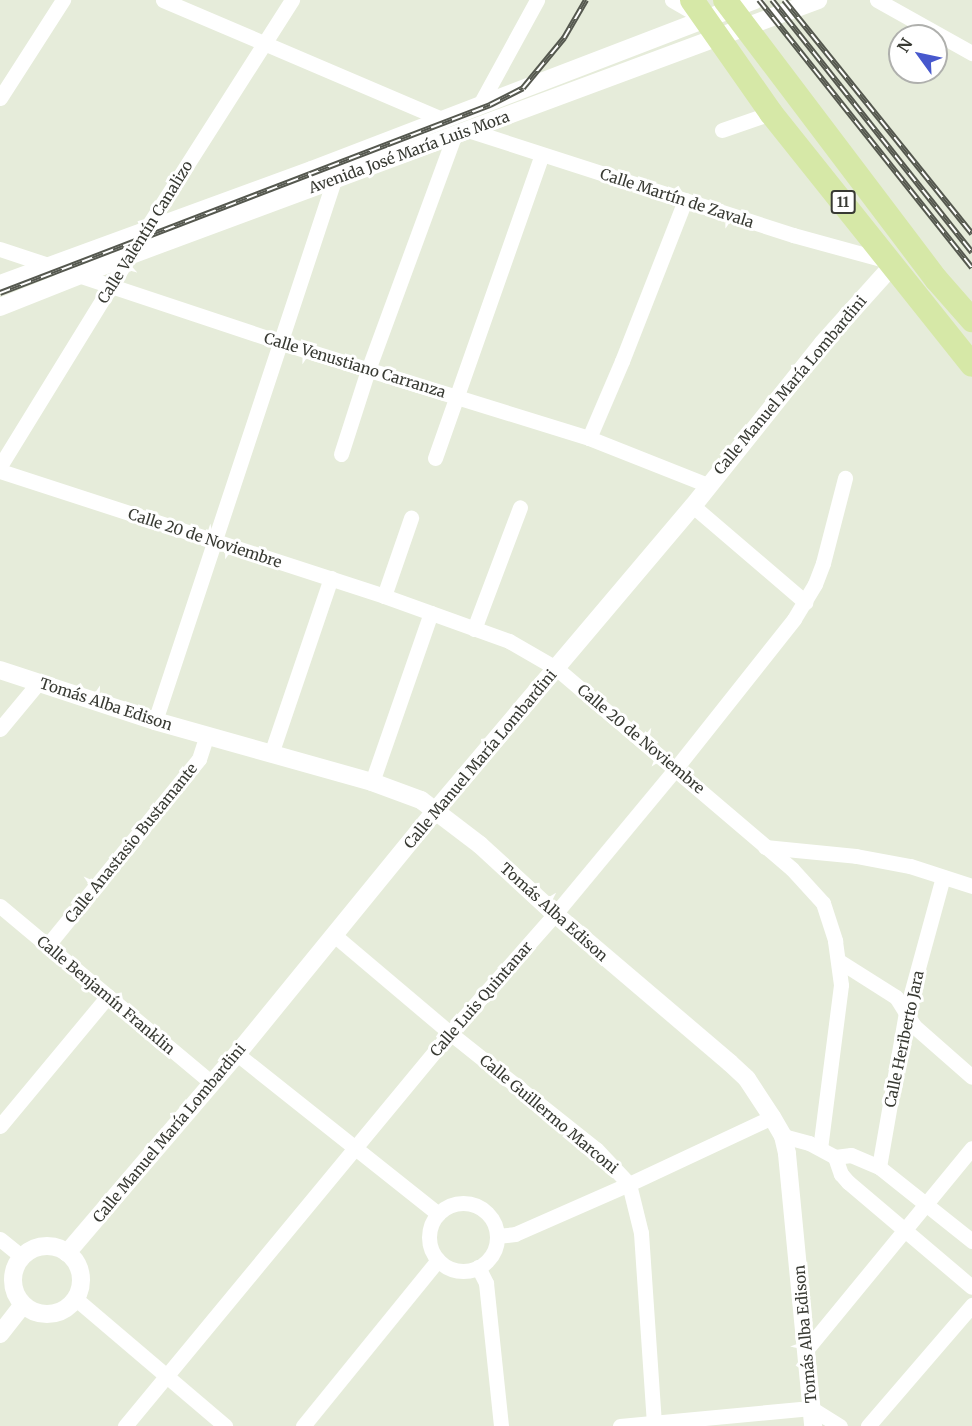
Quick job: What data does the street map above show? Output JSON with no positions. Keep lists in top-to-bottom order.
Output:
{
  "streets": {
    "main road": ["11"],
    "street": [
      "Avenida José María Luis Mora",
      "Calle Martín de Zavala",
      "Calle Valentín Canalizo",
      "Calle Venustiano Carranza",
      "Calle Manuel María Lombardini",
      "Calle 20 de Noviembre",
      "Tomás Alba Edison",
      "Calle Anastasio Bustamante",
      "Calle Benjamín Franklin",
      "Calle Luis Quintanar",
      "Calle Heriberto Jara",
      "Calle Guillermo Marconi"
    ]
  },
  "crossings": [
    ["Avenida José María Luis Mora", "Calle Martín de Zavala"],
    ["Avenida José María Luis Mora", "11"],
    ["Avenida José María Luis Mora", "Calle Valentín Canalizo"],
    ["Avenida José María Luis Mora", "Calle Venustiano Carranza"],
    ["Calle Martín de Zavala", "11"],
    ["Calle Martín de Zavala", "Calle Valentín Canalizo"],
    ["Calle Martín de Zavala", "Calle Manuel María Lombardini"],
    ["11", "Calle Manuel María Lombardini"],
    ["Calle Valentín Canalizo", "Calle Venustiano Carranza"],
    ["Calle Venustiano Carranza", "Calle Manuel María Lombardini"],
    ["Calle Manuel María Lombardini", "Calle 20 de Noviembre"],
    ["Calle Manuel María Lombardini", "Tomás Alba Edison"],
    ["Calle Manuel María Lombardini", "Calle Benjamín Franklin"],
    ["Calle Manuel María Lombardini", "Calle Guillermo Marconi"],
    ["Calle 20 de Noviembre", "Calle Luis Quintanar"],
    ["Tomás Alba Edison", "Calle Anastasio Bustamante"],
    ["Tomás Alba Edison", "Calle Luis Quintanar"],
    ["Calle Anastasio Bustamante", "Calle Benjamín Franklin"],
    ["Calle Luis Quintanar", "Calle Guillermo Marconi"]
  ],
  "north": "top left"
}
